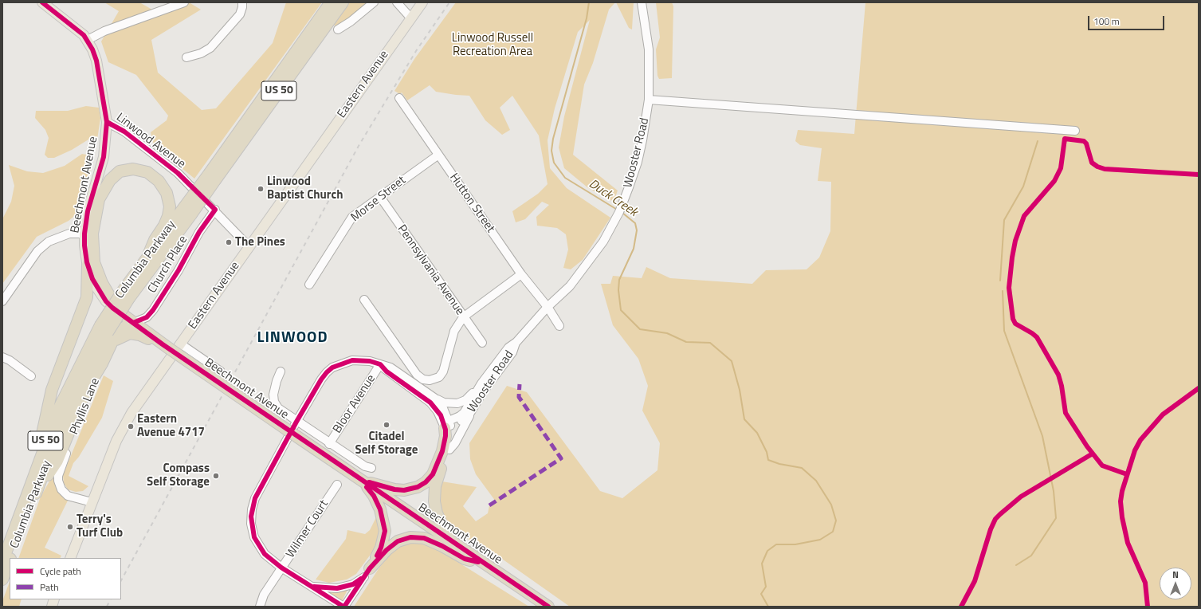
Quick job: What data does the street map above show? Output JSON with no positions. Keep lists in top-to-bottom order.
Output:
{
  "streets": {
    "highway": ["US 50", "Beechmont Avenue", "Columbia Parkway"],
    "main road": ["Eastern Avenue", "Linwood Avenue"],
    "street": [
      "Wooster Road",
      "Morse Street",
      "Hutton Street",
      "Church Place",
      "Pennsylvania Avenue",
      "Bloor Avenue",
      "Phyllis Lane",
      "Wilmer Court"
    ]
  },
  "crossings": [
    ["Eastern Avenue", "Linwood Avenue"],
    ["Eastern Avenue", "Phyllis Lane"],
    ["Linwood Avenue", "Beechmont Avenue"],
    ["Linwood Avenue", "Church Place"],
    ["Wooster Road", "Hutton Street"],
    ["Beechmont Avenue", "Church Place"],
    ["Morse Street", "Hutton Street"],
    ["Morse Street", "Pennsylvania Avenue"]
  ],
  "districts": ["LINWOOD"],
  "water": ["Duck Creek"],
  "parks": ["Linwood Russell Recreation Area"],
  "places": [
    "Linwood Baptist Church",
    "The Pines",
    "Citadel Self Storage",
    "Eastern Avenue 4717",
    "Compass Self Storage",
    "Terry's Turf Club"
  ],
  "legend": ["Cycle path", "Path"],
  "scale_bar": "100 m",
  "north": "top"
}
